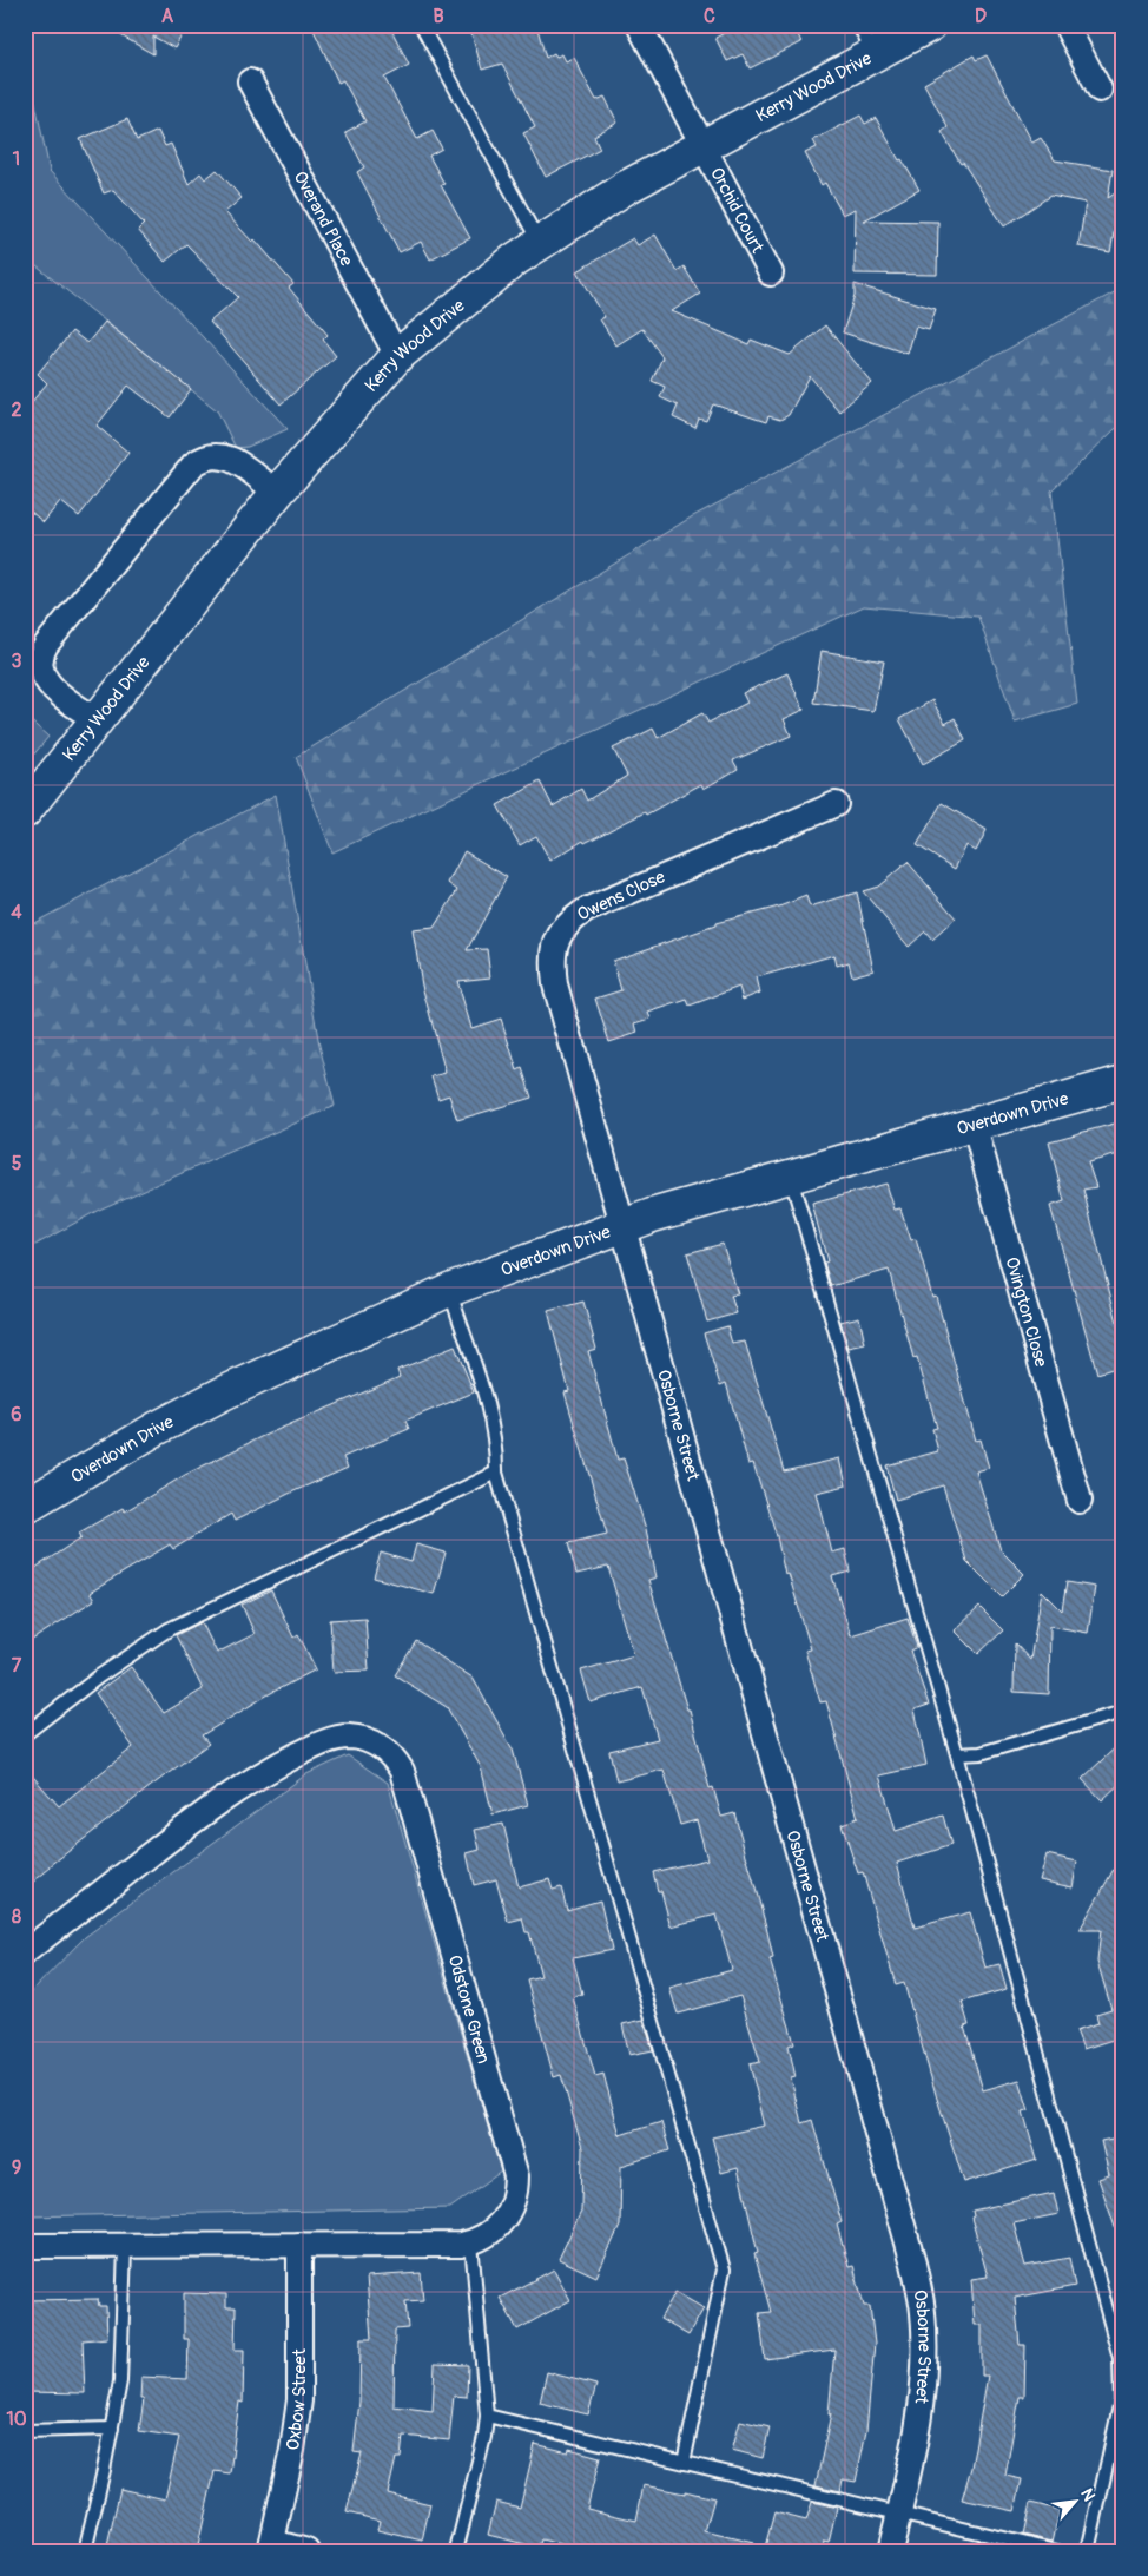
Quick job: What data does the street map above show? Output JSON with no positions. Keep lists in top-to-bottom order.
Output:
{
  "streets": {
    "street": [
      "Kerry Wood Drive",
      "Orchid Court",
      "Overand Place",
      "Owens Close",
      "Overdown Drive",
      "Ovington Close",
      "Osborne Street",
      "Odstone Green",
      "Oxbow Street"
    ]
  },
  "crossings": [
    ["Kerry Wood Drive", "Orchid Court"],
    ["Kerry Wood Drive", "Overand Place"],
    ["Owens Close", "Overdown Drive"],
    ["Owens Close", "Osborne Street"],
    ["Overdown Drive", "Ovington Close"],
    ["Overdown Drive", "Osborne Street"]
  ],
  "north": "top right",
  "grid": {
    "columns": [
      "A",
      "B",
      "C",
      "D"
    ],
    "rows": [
      "1",
      "2",
      "3",
      "4",
      "5",
      "6",
      "7",
      "8",
      "9",
      "10"
    ]
  }
}
